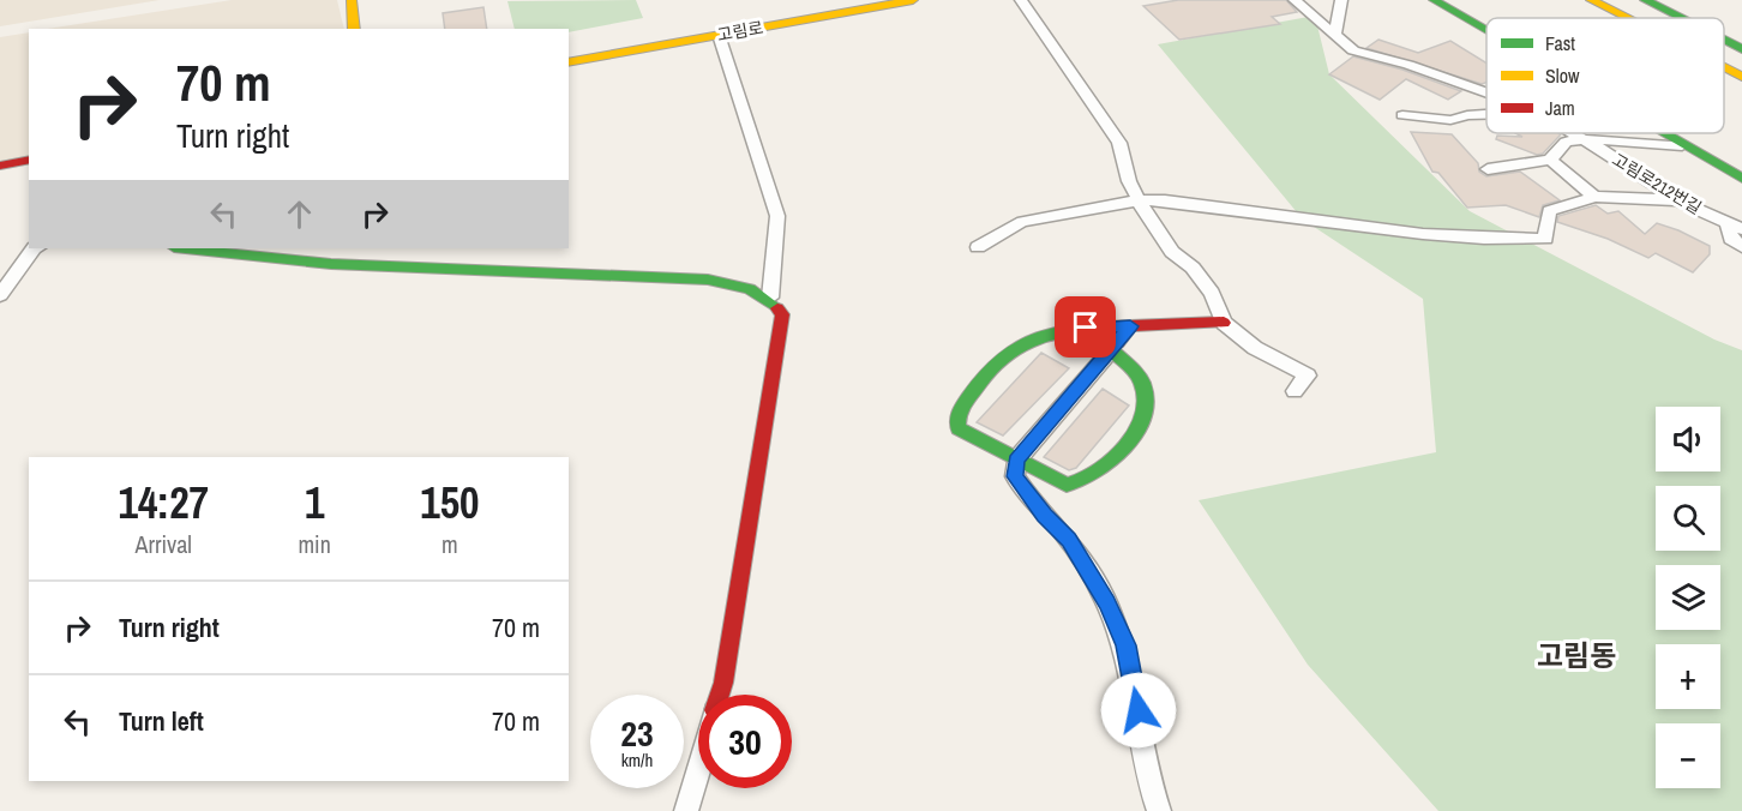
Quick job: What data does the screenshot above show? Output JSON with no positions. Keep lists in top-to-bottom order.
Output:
{
  "streets": {
    "main road": ["고림로"],
    "street": ["고림로212번길"]
  },
  "districts": ["고림동"],
  "legend": ["Fast", "Slow", "Jam"],
  "page": {
    "turn": ["70 m", "Turn right"],
    "map_buttons": ["+", "−"],
    "eta": [
      "14:27",
      "Arrival",
      "1",
      "min",
      "150",
      "m"
    ],
    "list": [
      {
        "name": "Turn right",
        "value": "70 m"
      },
      {
        "name": "Turn left",
        "value": "70 m"
      }
    ],
    "speed": "23 km/h",
    "limit": "30"
  }
}
